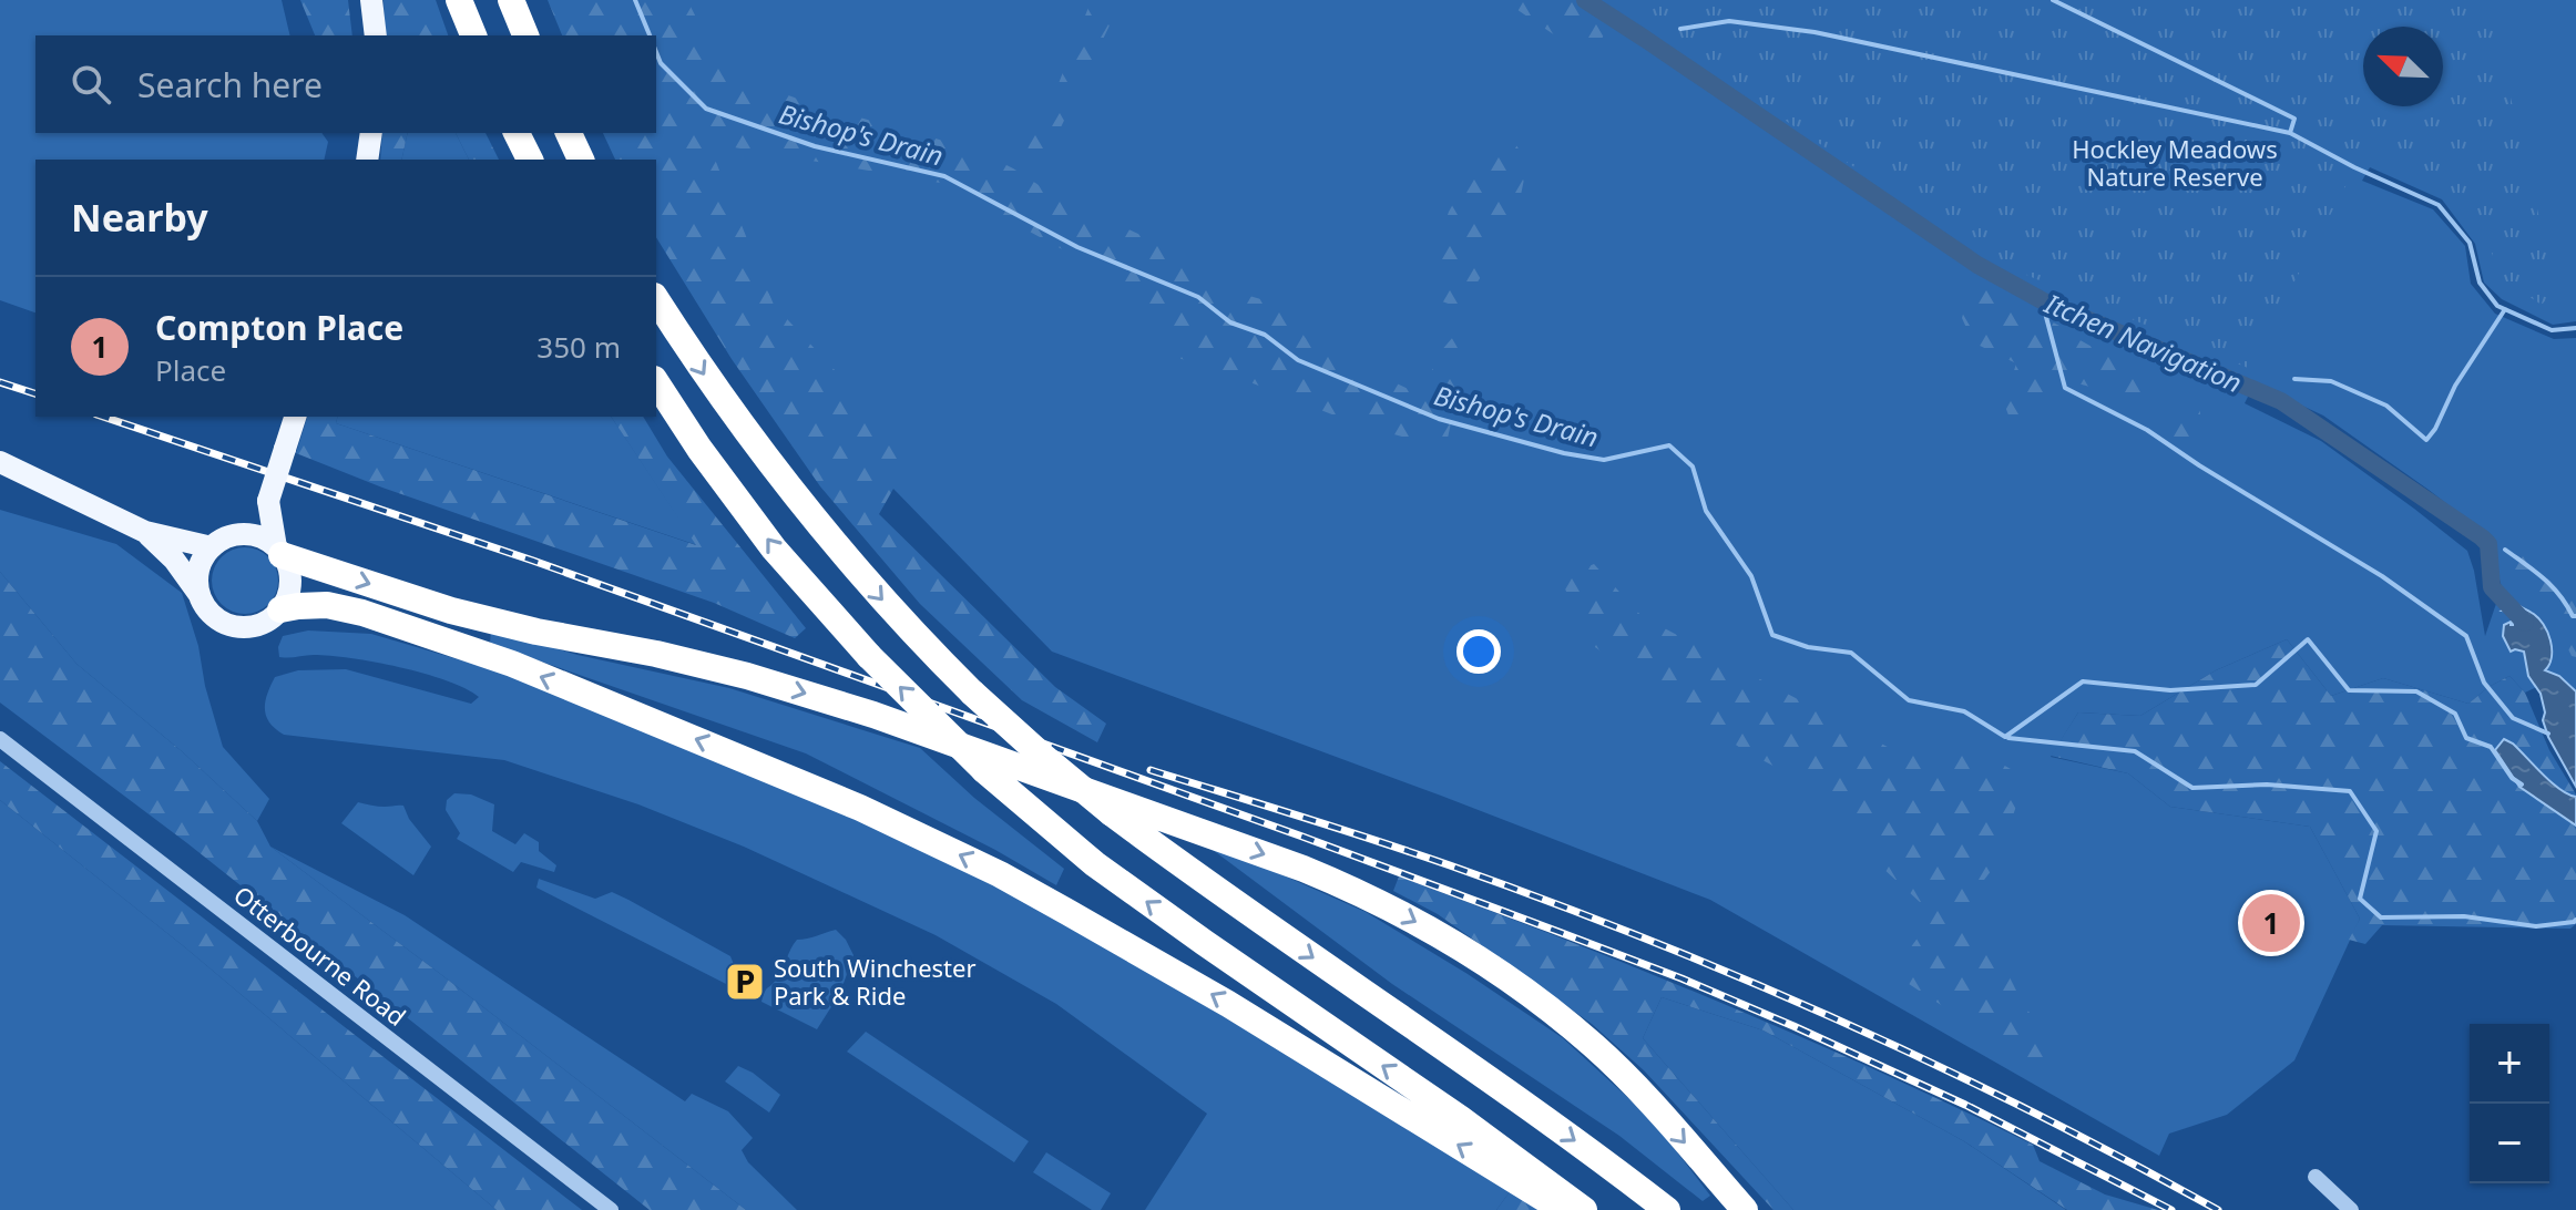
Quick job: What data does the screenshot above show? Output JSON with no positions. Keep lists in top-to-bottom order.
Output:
{
  "streets": {
    "street": ["Otterbourne Road"]
  },
  "water": ["Bishop's Drain", "Itchen Navigation"],
  "parks": ["Hockley Meadows Nature Reserve"],
  "places": {
    "parking": ["South Winchester Park & Ride"]
  },
  "north": "top left",
  "page": {
    "search": "Search here",
    "heading": "Nearby",
    "list": [
      {
        "mark": "1",
        "name": "Compton Place",
        "note": "Place",
        "value": "350 m"
      }
    ],
    "pins": "1",
    "map_buttons": ["+", "−"]
  }
}
